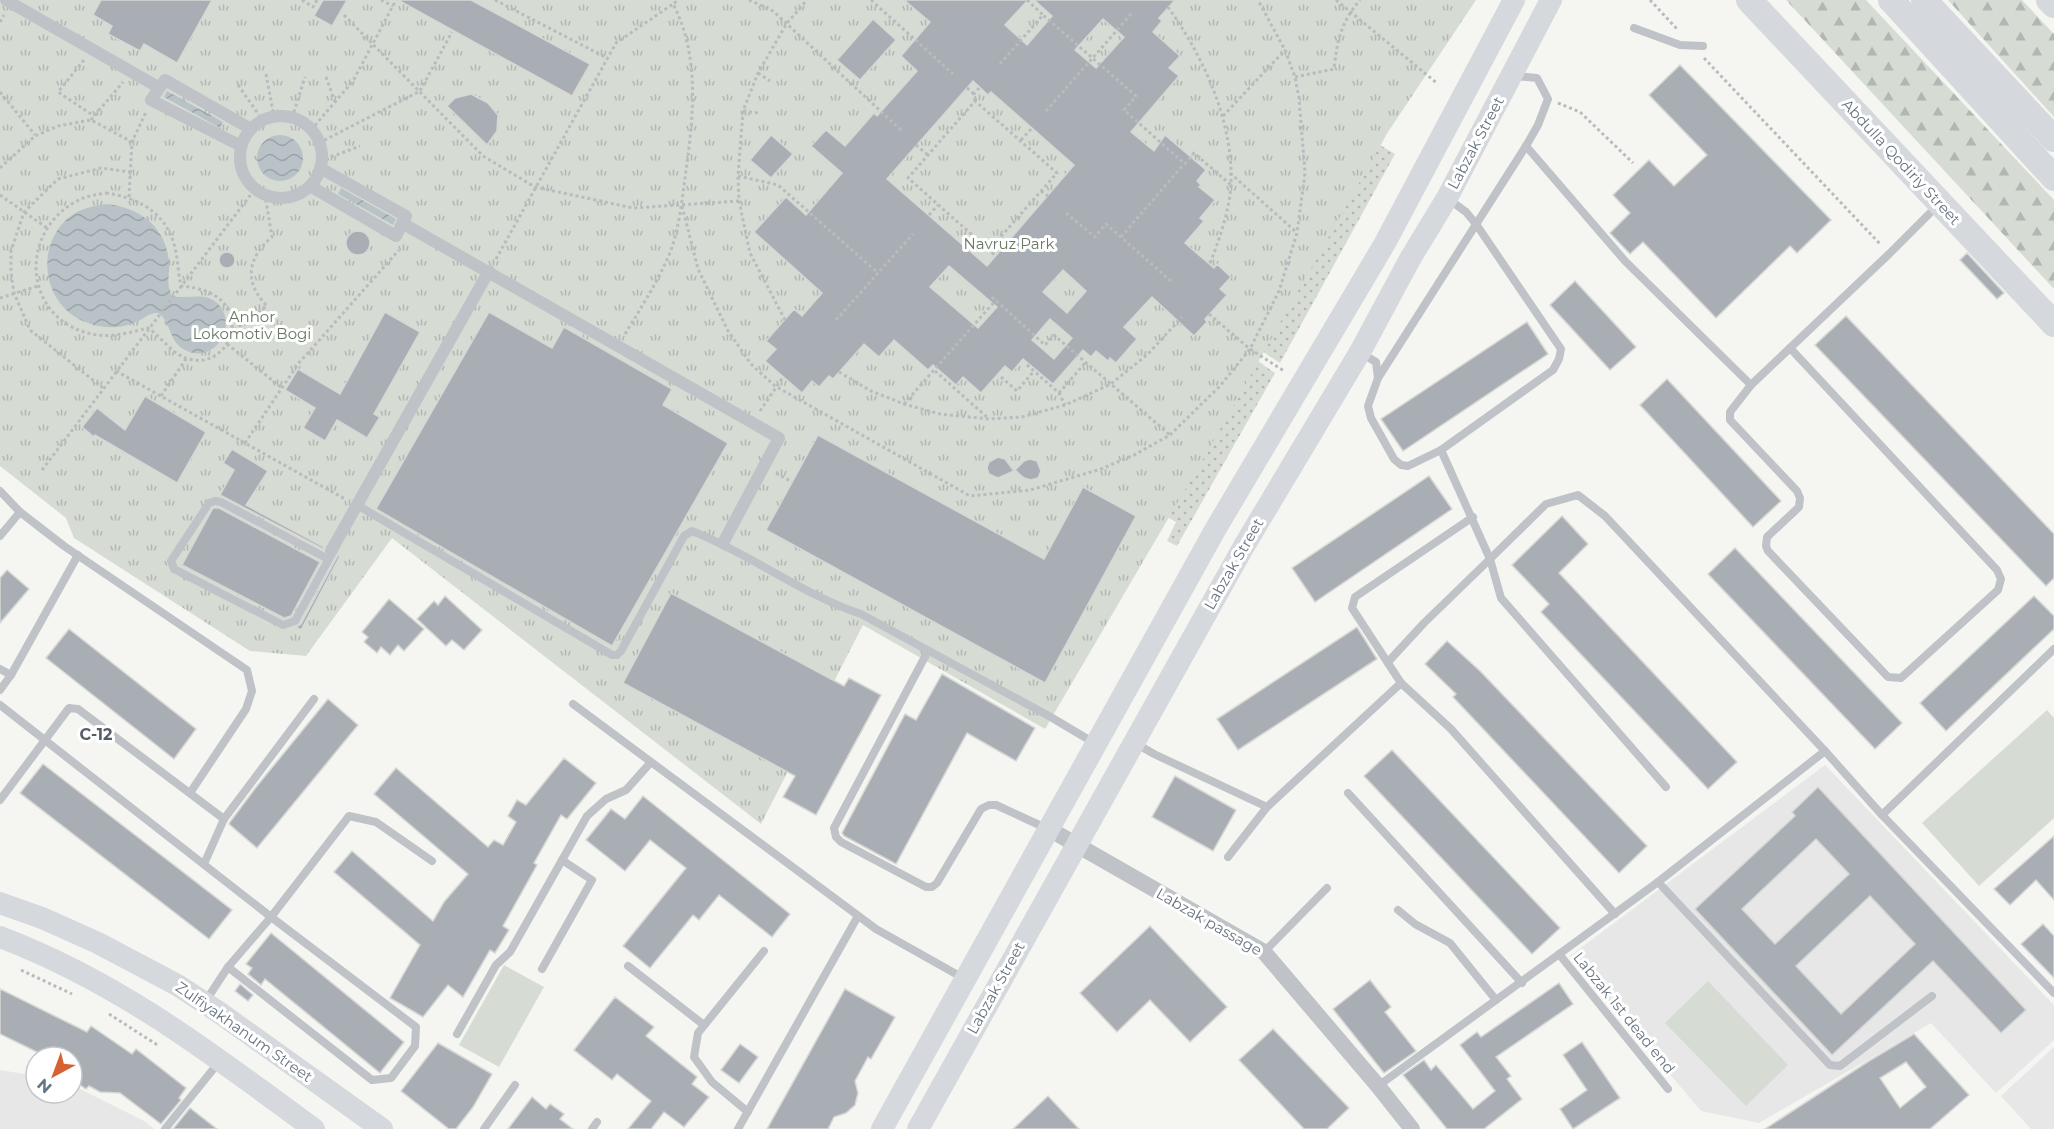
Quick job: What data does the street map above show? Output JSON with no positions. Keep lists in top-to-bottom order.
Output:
{
  "streets": {
    "main road": ["Labzak Street", "Abdulla Qodiriy Street", "Zulfiyakhanum Street"],
    "street": ["Labzak passage"],
    "lane": ["Labzak 1st dead end"]
  },
  "crossings": [
    ["Labzak Street", "Labzak passage"]
  ],
  "districts": ["C-12"],
  "parks": ["Navruz Park", "Anhor Lokomotiv Bogi"],
  "north": "bottom left"
}
